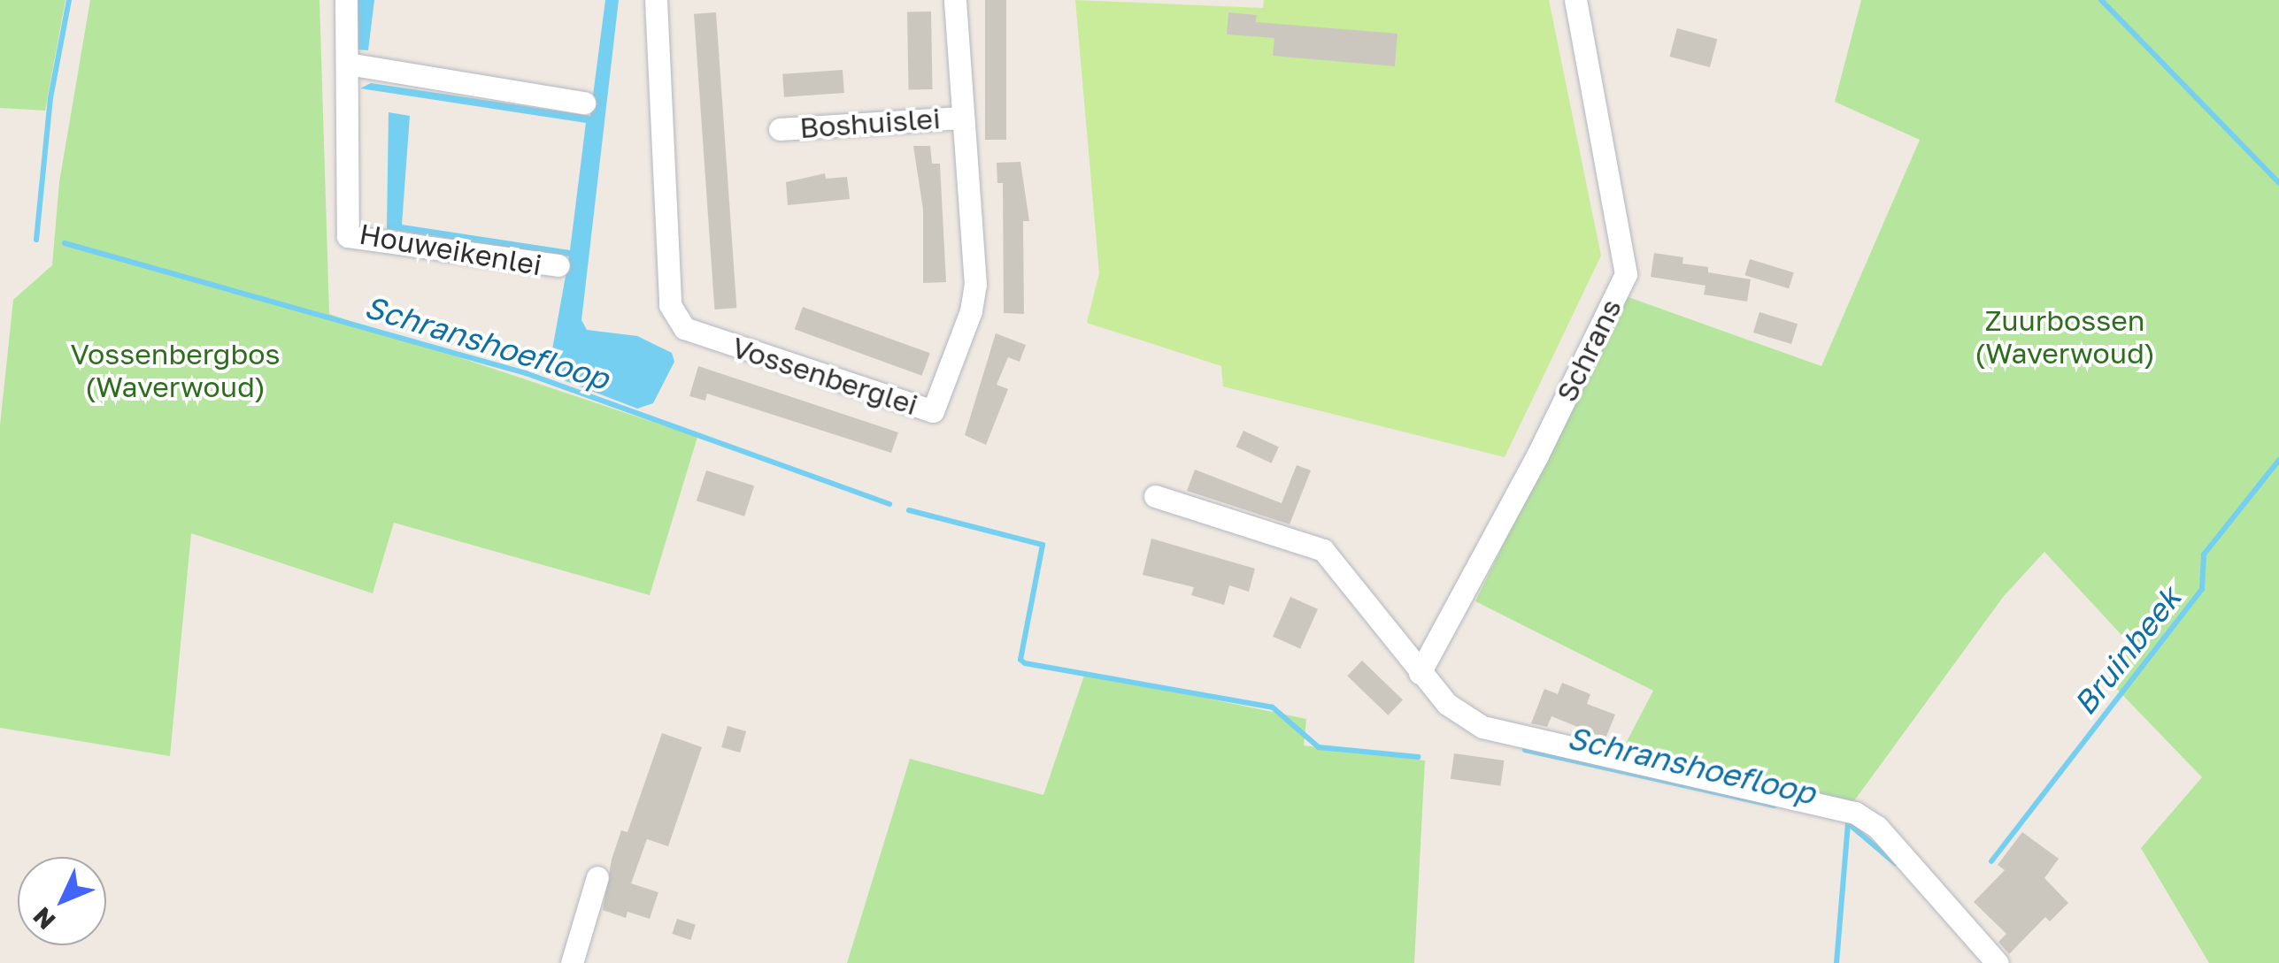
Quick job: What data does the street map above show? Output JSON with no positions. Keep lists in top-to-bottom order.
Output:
{
  "streets": {
    "street": [
      "Boshuislei",
      "Houweikenlei",
      "Schrans",
      "Vossenberglei"
    ]
  },
  "crossings": [
    ["Boshuislei", "Vossenberglei"]
  ],
  "water": ["Schranshoefloop", "Bruinbeek"],
  "parks": ["Zuurbossen (Waverwoud)", "Vossenbergbos (Waverwoud)"],
  "north": "bottom left"
}
